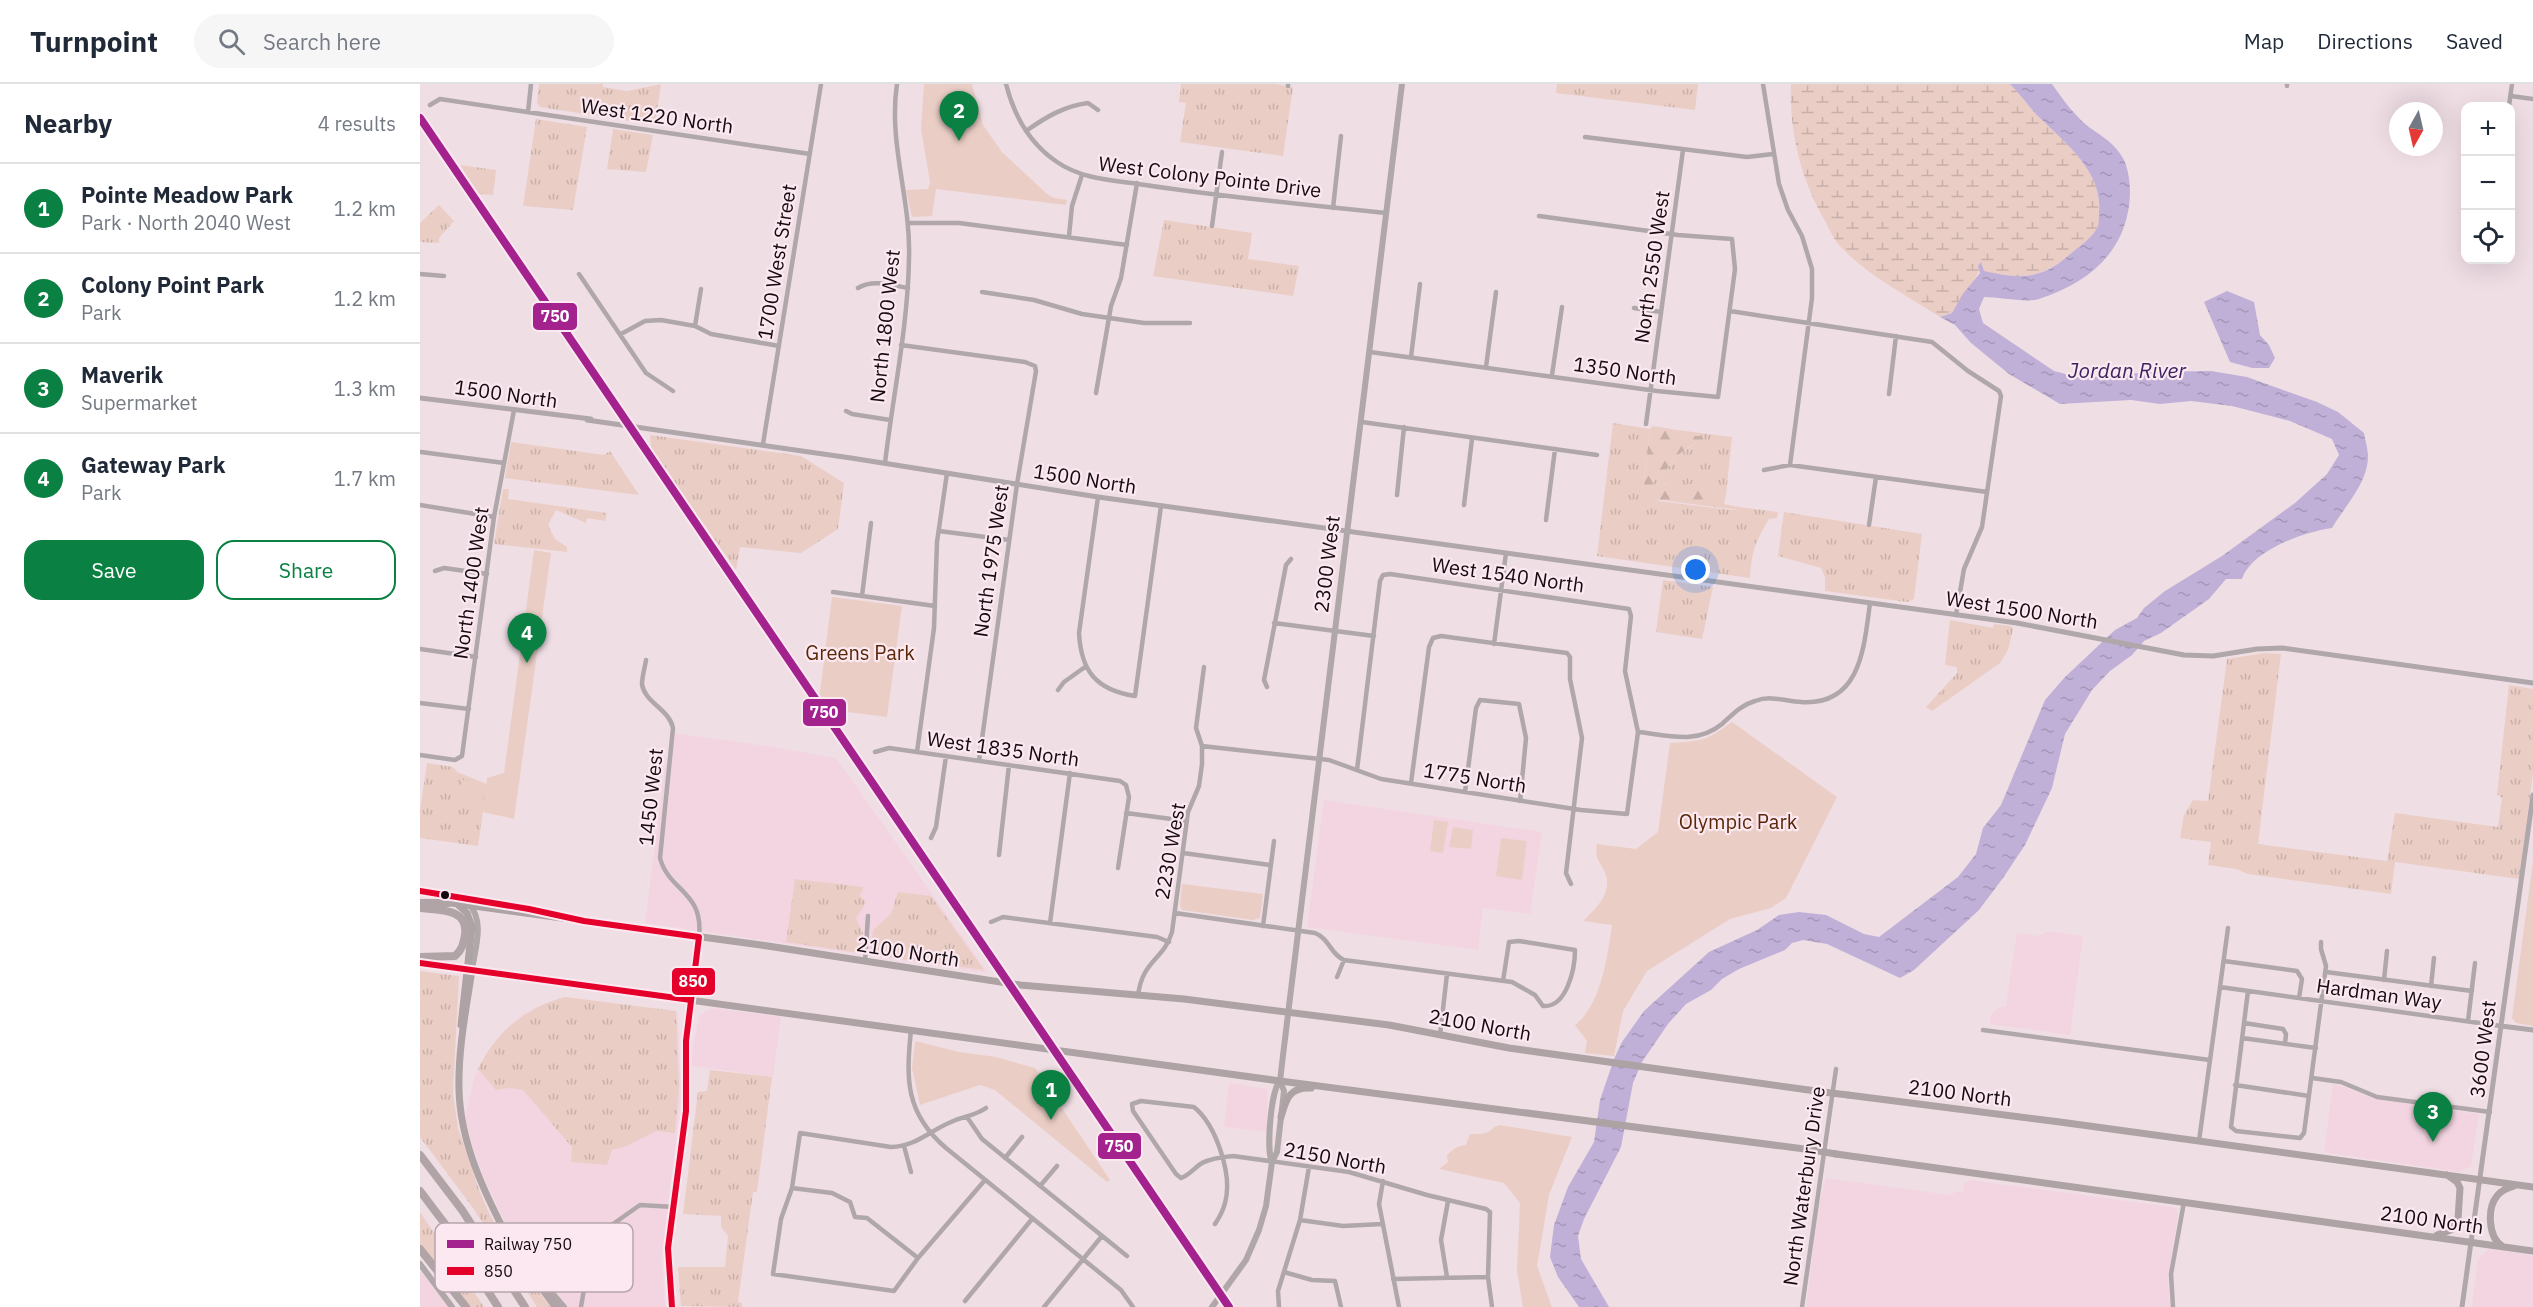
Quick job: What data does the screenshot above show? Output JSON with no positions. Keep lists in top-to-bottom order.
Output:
{
  "streets": {
    "highway": ["2100 North"],
    "main road": ["2300 West"],
    "street": [
      "West 1220 North",
      "West Colony Pointe Drive",
      "1700 West Street",
      "North 2550 West",
      "North 1800 West",
      "1350 North",
      "1500 North",
      "North 1975 West",
      "West 1540 North",
      "North 1400 West",
      "West 1500 North",
      "West 1835 North",
      "1775 North",
      "1450 West",
      "2230 West",
      "Hardman Way",
      "3600 West",
      "2150 North",
      "North Waterbury Drive"
    ]
  },
  "crossings": [
    ["West 1220 North", "1700 West Street"],
    ["West Colony Pointe Drive", "2300 West"],
    ["1700 West Street", "1500 North"],
    ["North 2550 West", "1350 North"],
    ["North 1800 West", "1500 North"],
    ["North 1800 West", "North 1975 West"],
    ["1350 North", "2300 West"],
    ["1500 North", "North 1975 West"],
    ["1500 North", "2300 West"],
    ["1500 North", "North 1400 West"],
    ["1500 North", "West 1500 North"],
    ["North 1975 West", "West 1835 North"],
    ["2300 West", "1775 North"],
    ["2300 West", "2100 North"],
    ["West 1540 North", "1775 North"],
    ["1775 North", "2230 West"],
    ["1450 West", "2100 North"],
    ["2230 West", "2100 North"],
    ["2100 North", "3600 West"],
    ["Hardman Way", "3600 West"]
  ],
  "water": ["Jordan River"],
  "parks": ["Greens Park", "Olympic Park"],
  "lines": ["rail line 750", "transit line 850"],
  "legend": ["Railway 750", "850"],
  "north": "bottom",
  "page": {
    "header": "Turnpoint",
    "search": "Search here",
    "nav": ["Map", "Directions", "Saved"],
    "heading": ["Nearby", "4 results"],
    "pins": [
      "2",
      "4",
      "1",
      "3"
    ],
    "map_buttons": ["+", "−"],
    "list": [
      {
        "mark": "1",
        "name": "Pointe Meadow Park",
        "note": "Park · North 2040 West",
        "value": "1.2 km"
      },
      {
        "mark": "2",
        "name": "Colony Point Park",
        "note": "Park",
        "value": "1.2 km"
      },
      {
        "mark": "3",
        "name": "Maverik",
        "note": "Supermarket",
        "value": "1.3 km"
      },
      {
        "mark": "4",
        "name": "Gateway Park",
        "note": "Park",
        "value": "1.7 km"
      }
    ],
    "buttons": ["Save", "Share"]
  }
}
